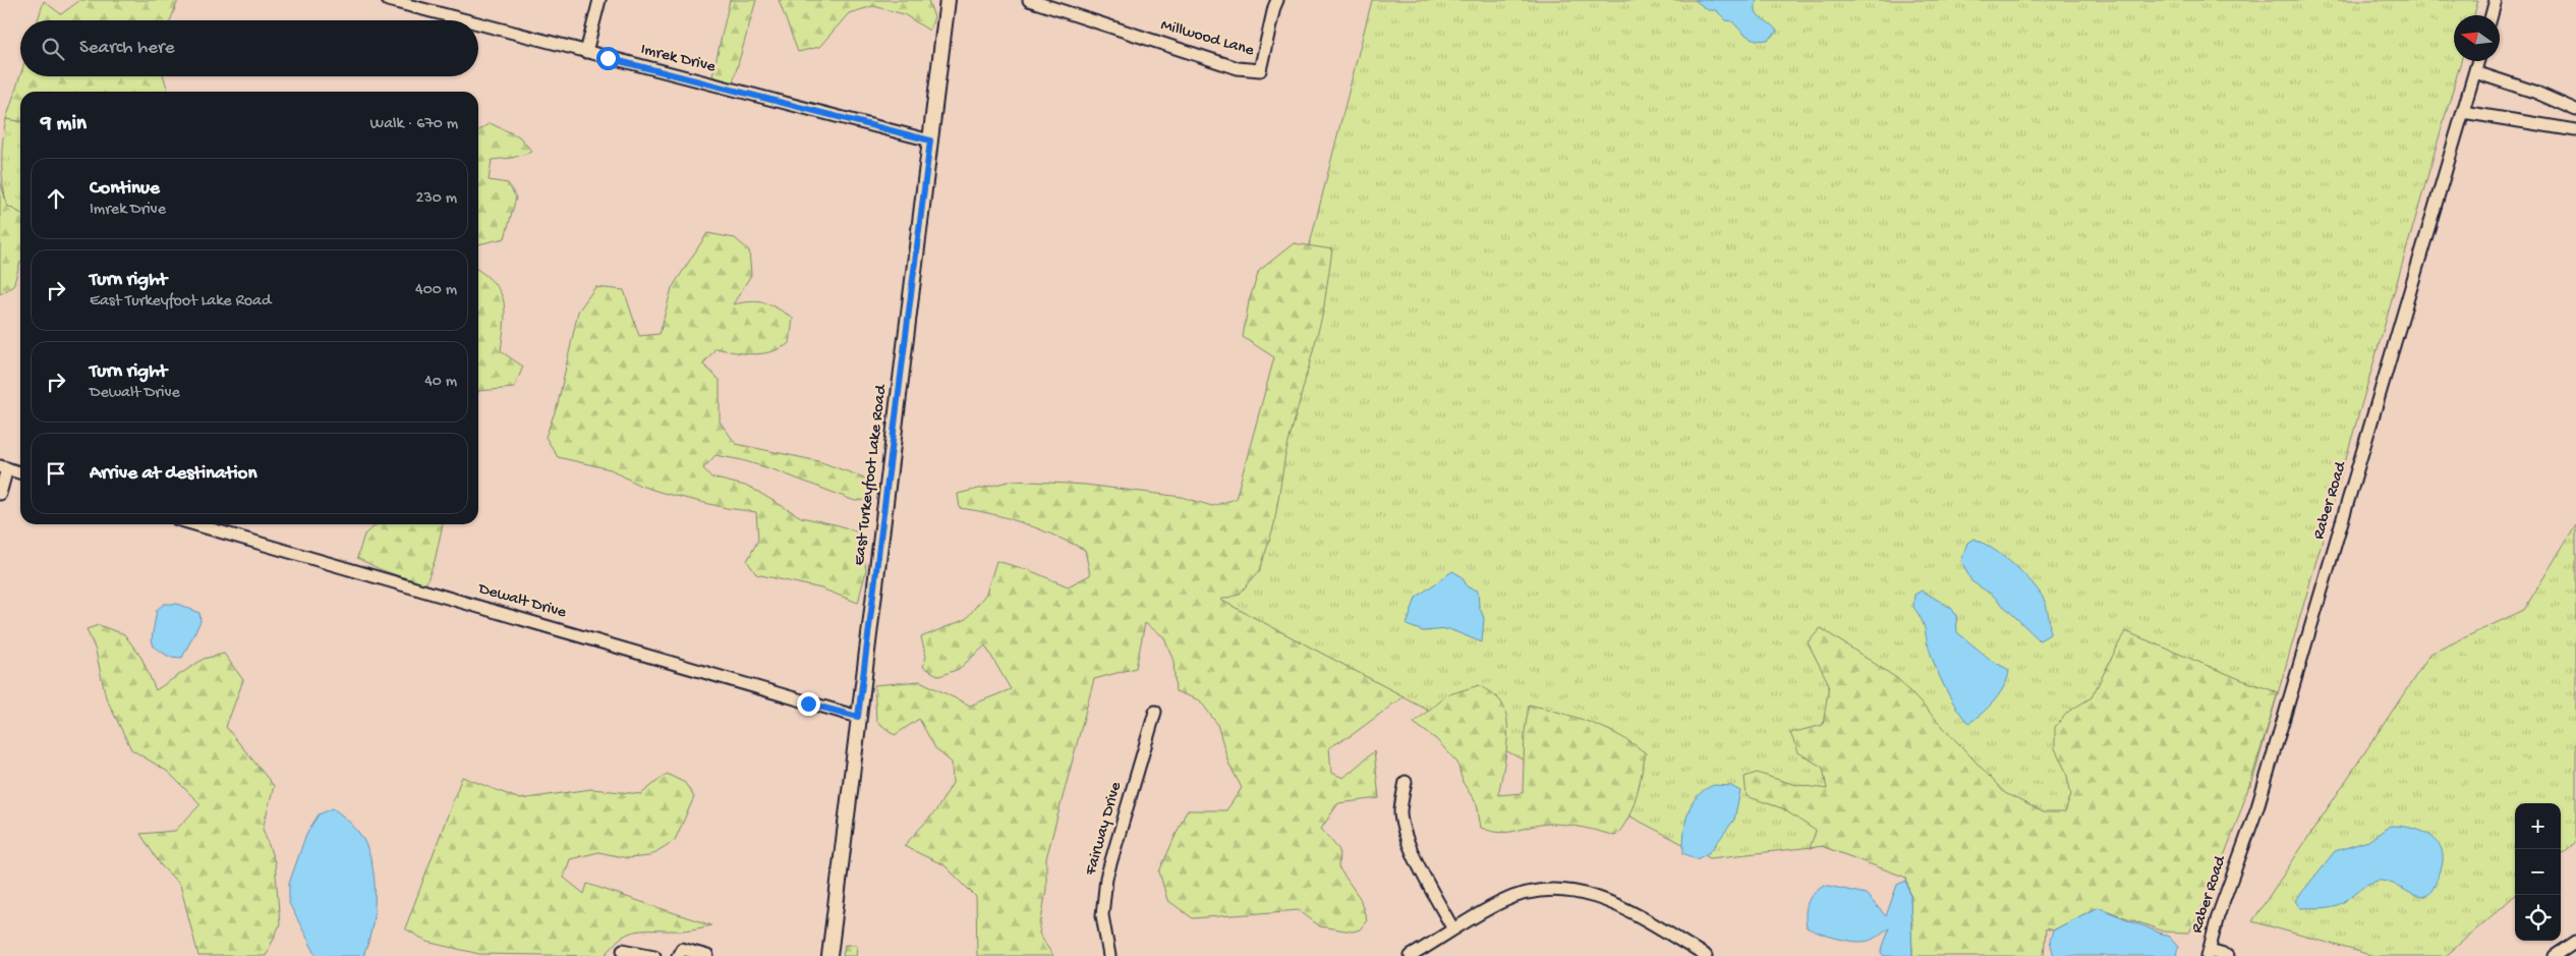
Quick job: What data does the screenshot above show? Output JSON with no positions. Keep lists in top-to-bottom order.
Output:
{
  "streets": {
    "main road": ["East Turkeyfoot Lake Road"],
    "street": [
      "Millwood Lane",
      "Imrek Drive",
      "Raber Road",
      "Dewalt Drive",
      "Fairway Drive"
    ]
  },
  "crossings": [
    ["Imrek Drive", "East Turkeyfoot Lake Road"],
    ["East Turkeyfoot Lake Road", "Dewalt Drive"]
  ],
  "north": "left",
  "page": {
    "search": "Search here",
    "heading": ["9 min", "Walk · 670 m"],
    "list": [
      ["Continue", "Imrek Drive", "230 m"],
      ["Turn right", "East Turkeyfoot Lake Road", "400 m"],
      ["Turn right", "Dewalt Drive", "40 m"],
      "Arrive at destination"
    ],
    "map_buttons": ["+", "−"]
  }
}
